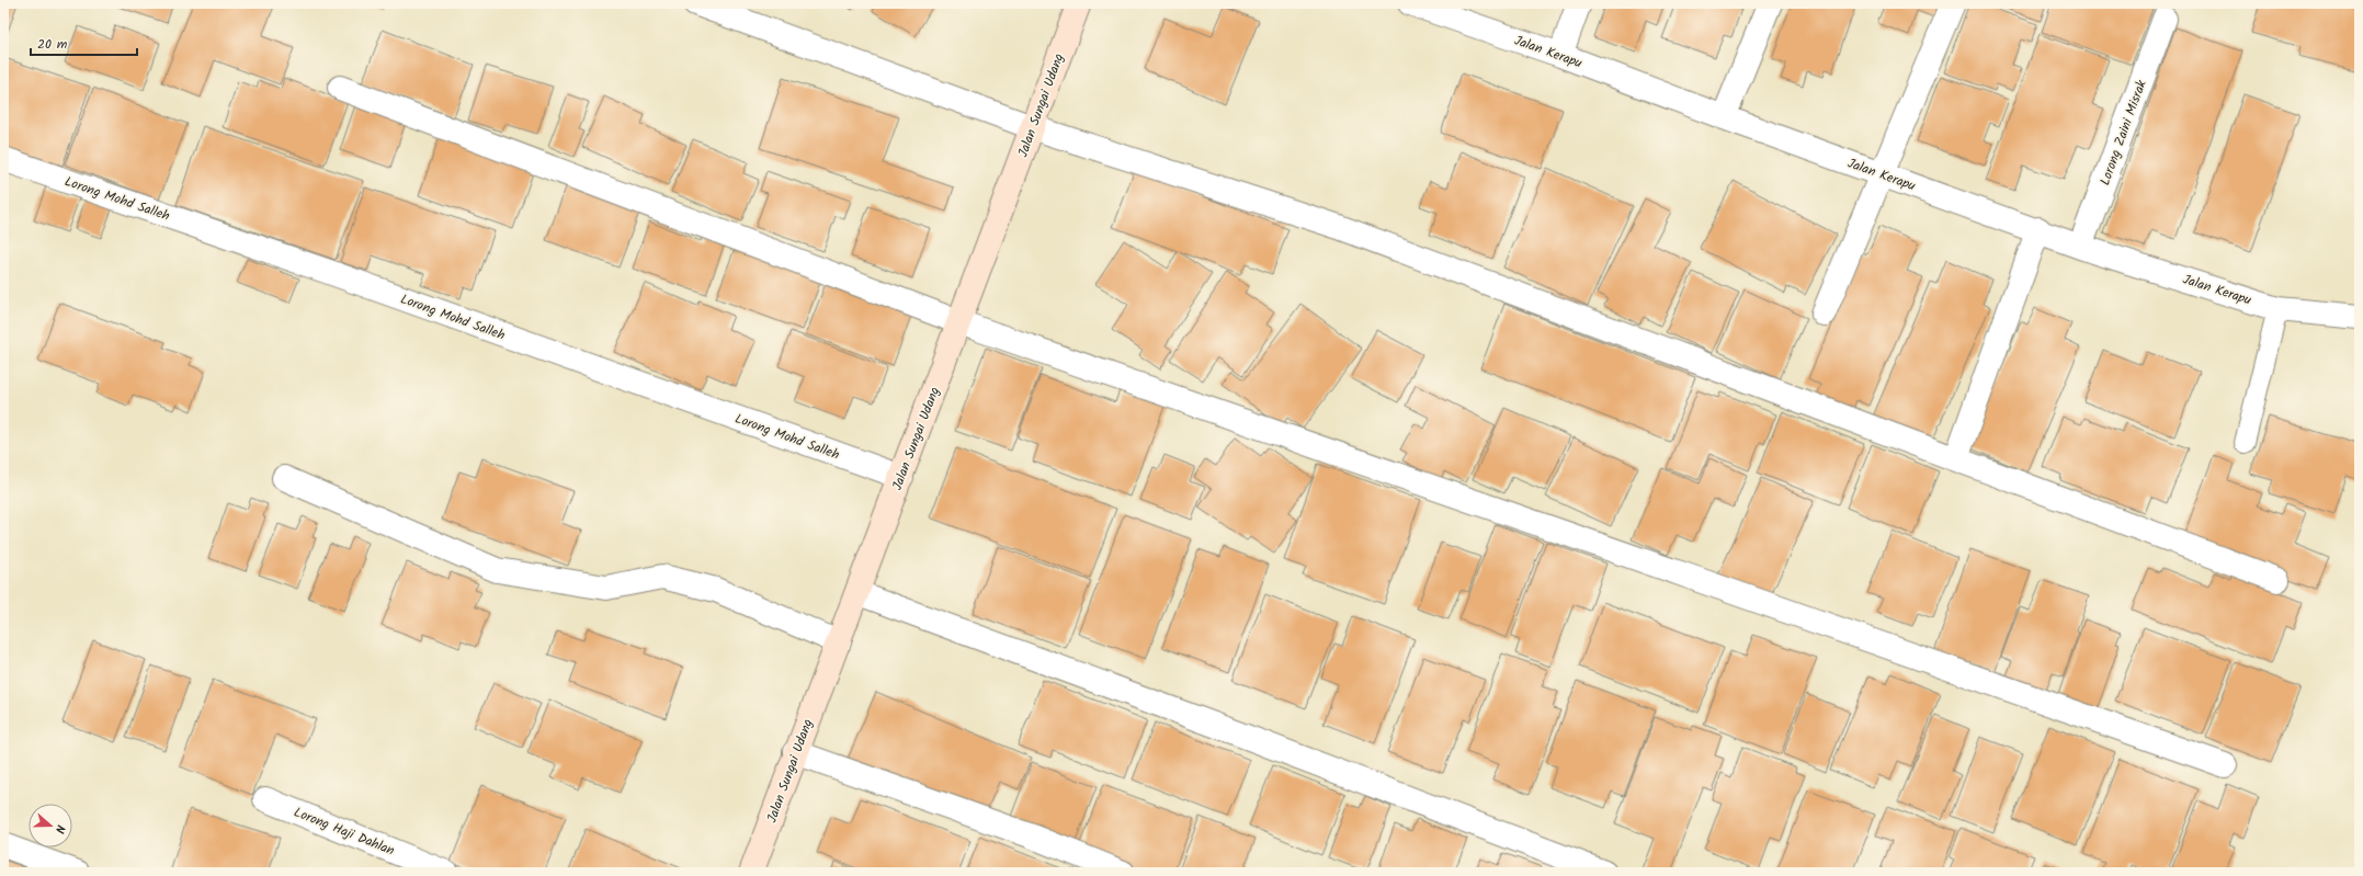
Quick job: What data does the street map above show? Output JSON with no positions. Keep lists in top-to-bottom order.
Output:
{
  "streets": {
    "street": [
      "Jalan Kerapu",
      "Jalan Sungai Udang",
      "Lorong Zaini Misrak",
      "Lorong Mohd Salleh",
      "Lorong Haji Dahlan"
    ]
  },
  "crossings": [
    ["Jalan Kerapu", "Lorong Zaini Misrak"],
    ["Jalan Sungai Udang", "Lorong Mohd Salleh"]
  ],
  "scale_bar": "20 m",
  "north": "right"
}
